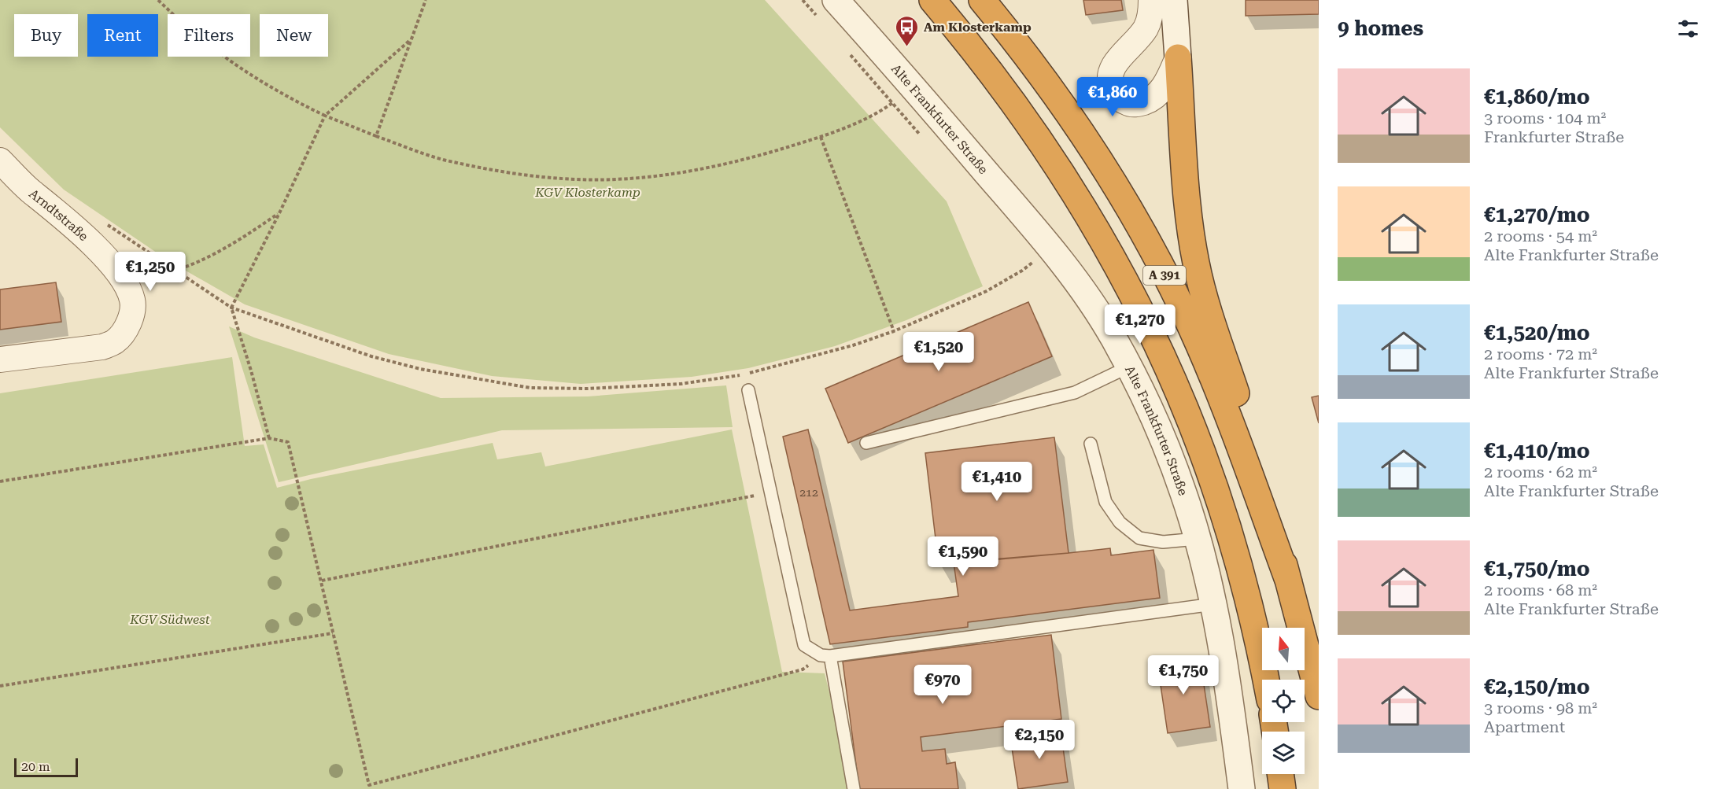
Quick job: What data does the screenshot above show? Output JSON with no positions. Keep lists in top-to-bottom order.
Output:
{
  "streets": {
    "highway": ["A 391"],
    "street": ["Alte Frankfurter Straße", "Arndtstraße"]
  },
  "parks": ["KGV Klosterkamp", "KGV Südwest"],
  "places": {
    "bus stop": ["Am Klosterkamp"]
  },
  "house_numbers": ["212"],
  "scale_bar": "20 m",
  "north": "top",
  "page": {
    "heading": "9 homes",
    "chip": [
      "Buy",
      "Rent",
      "Filters",
      "New"
    ],
    "list": [
      {
        "name": "€1,860/mo",
        "note": "3 rooms · 104 m² · Frankfurter Straße"
      },
      {
        "name": "€1,270/mo",
        "note": "2 rooms · 54 m² · Alte Frankfurter Straße"
      },
      {
        "name": "€1,520/mo",
        "note": "2 rooms · 72 m² · Alte Frankfurter Straße"
      },
      {
        "name": "€1,410/mo",
        "note": "2 rooms · 62 m² · Alte Frankfurter Straße"
      },
      {
        "name": "€1,750/mo",
        "note": "2 rooms · 68 m² · Alte Frankfurter Straße"
      },
      {
        "name": "€2,150/mo",
        "note": "3 rooms · 98 m² · Apartment"
      }
    ],
    "price": [
      "€1,860",
      "€1,250",
      "€1,270",
      "€1,520",
      "€1,410",
      "€1,590",
      "€1,750",
      "€970",
      "€2,150"
    ],
    "scale": "20 m"
  }
}
